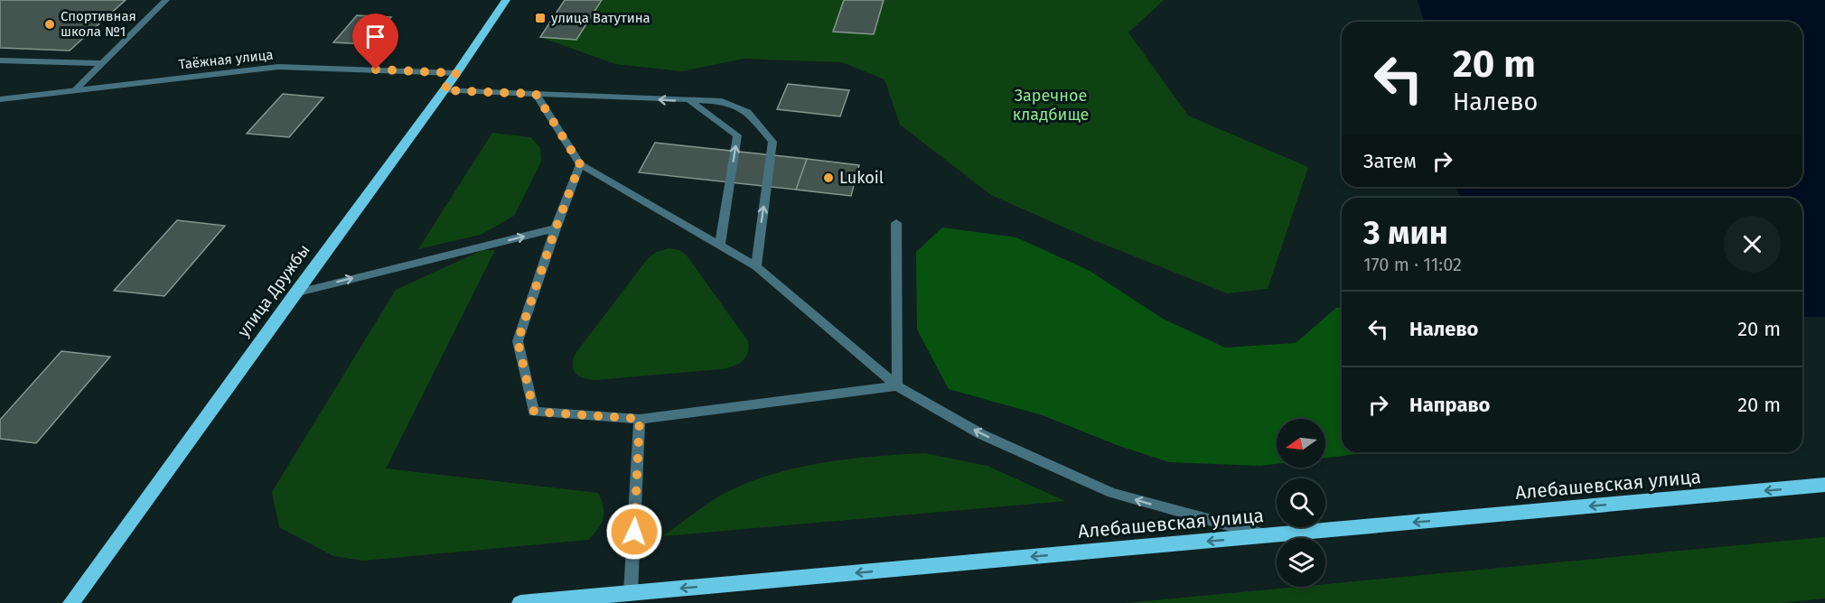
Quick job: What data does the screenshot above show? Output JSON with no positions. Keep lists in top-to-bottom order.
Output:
{
  "streets": {
    "main road": ["улица Дружбы", "Алебашевская улица"],
    "street": ["Таёжная улица"]
  },
  "crossings": [
    ["Таёжная улица", "улица Дружбы"]
  ],
  "one_way": ["Алебашевская улица"],
  "parks": ["Заречное кладбище"],
  "places": {
    "transit": ["улица Ватутина"],
    "other": ["Спортивная школа №1", "Lukoil"]
  },
  "north": "left",
  "page": {
    "turn": ["20 m", "Налево"],
    "then": "Затем",
    "heading": ["3 мин", "170 m · 11:02"],
    "list": [
      {
        "name": "Налево",
        "value": "20 m"
      },
      {
        "name": "Направо",
        "value": "20 m"
      }
    ]
  }
}
